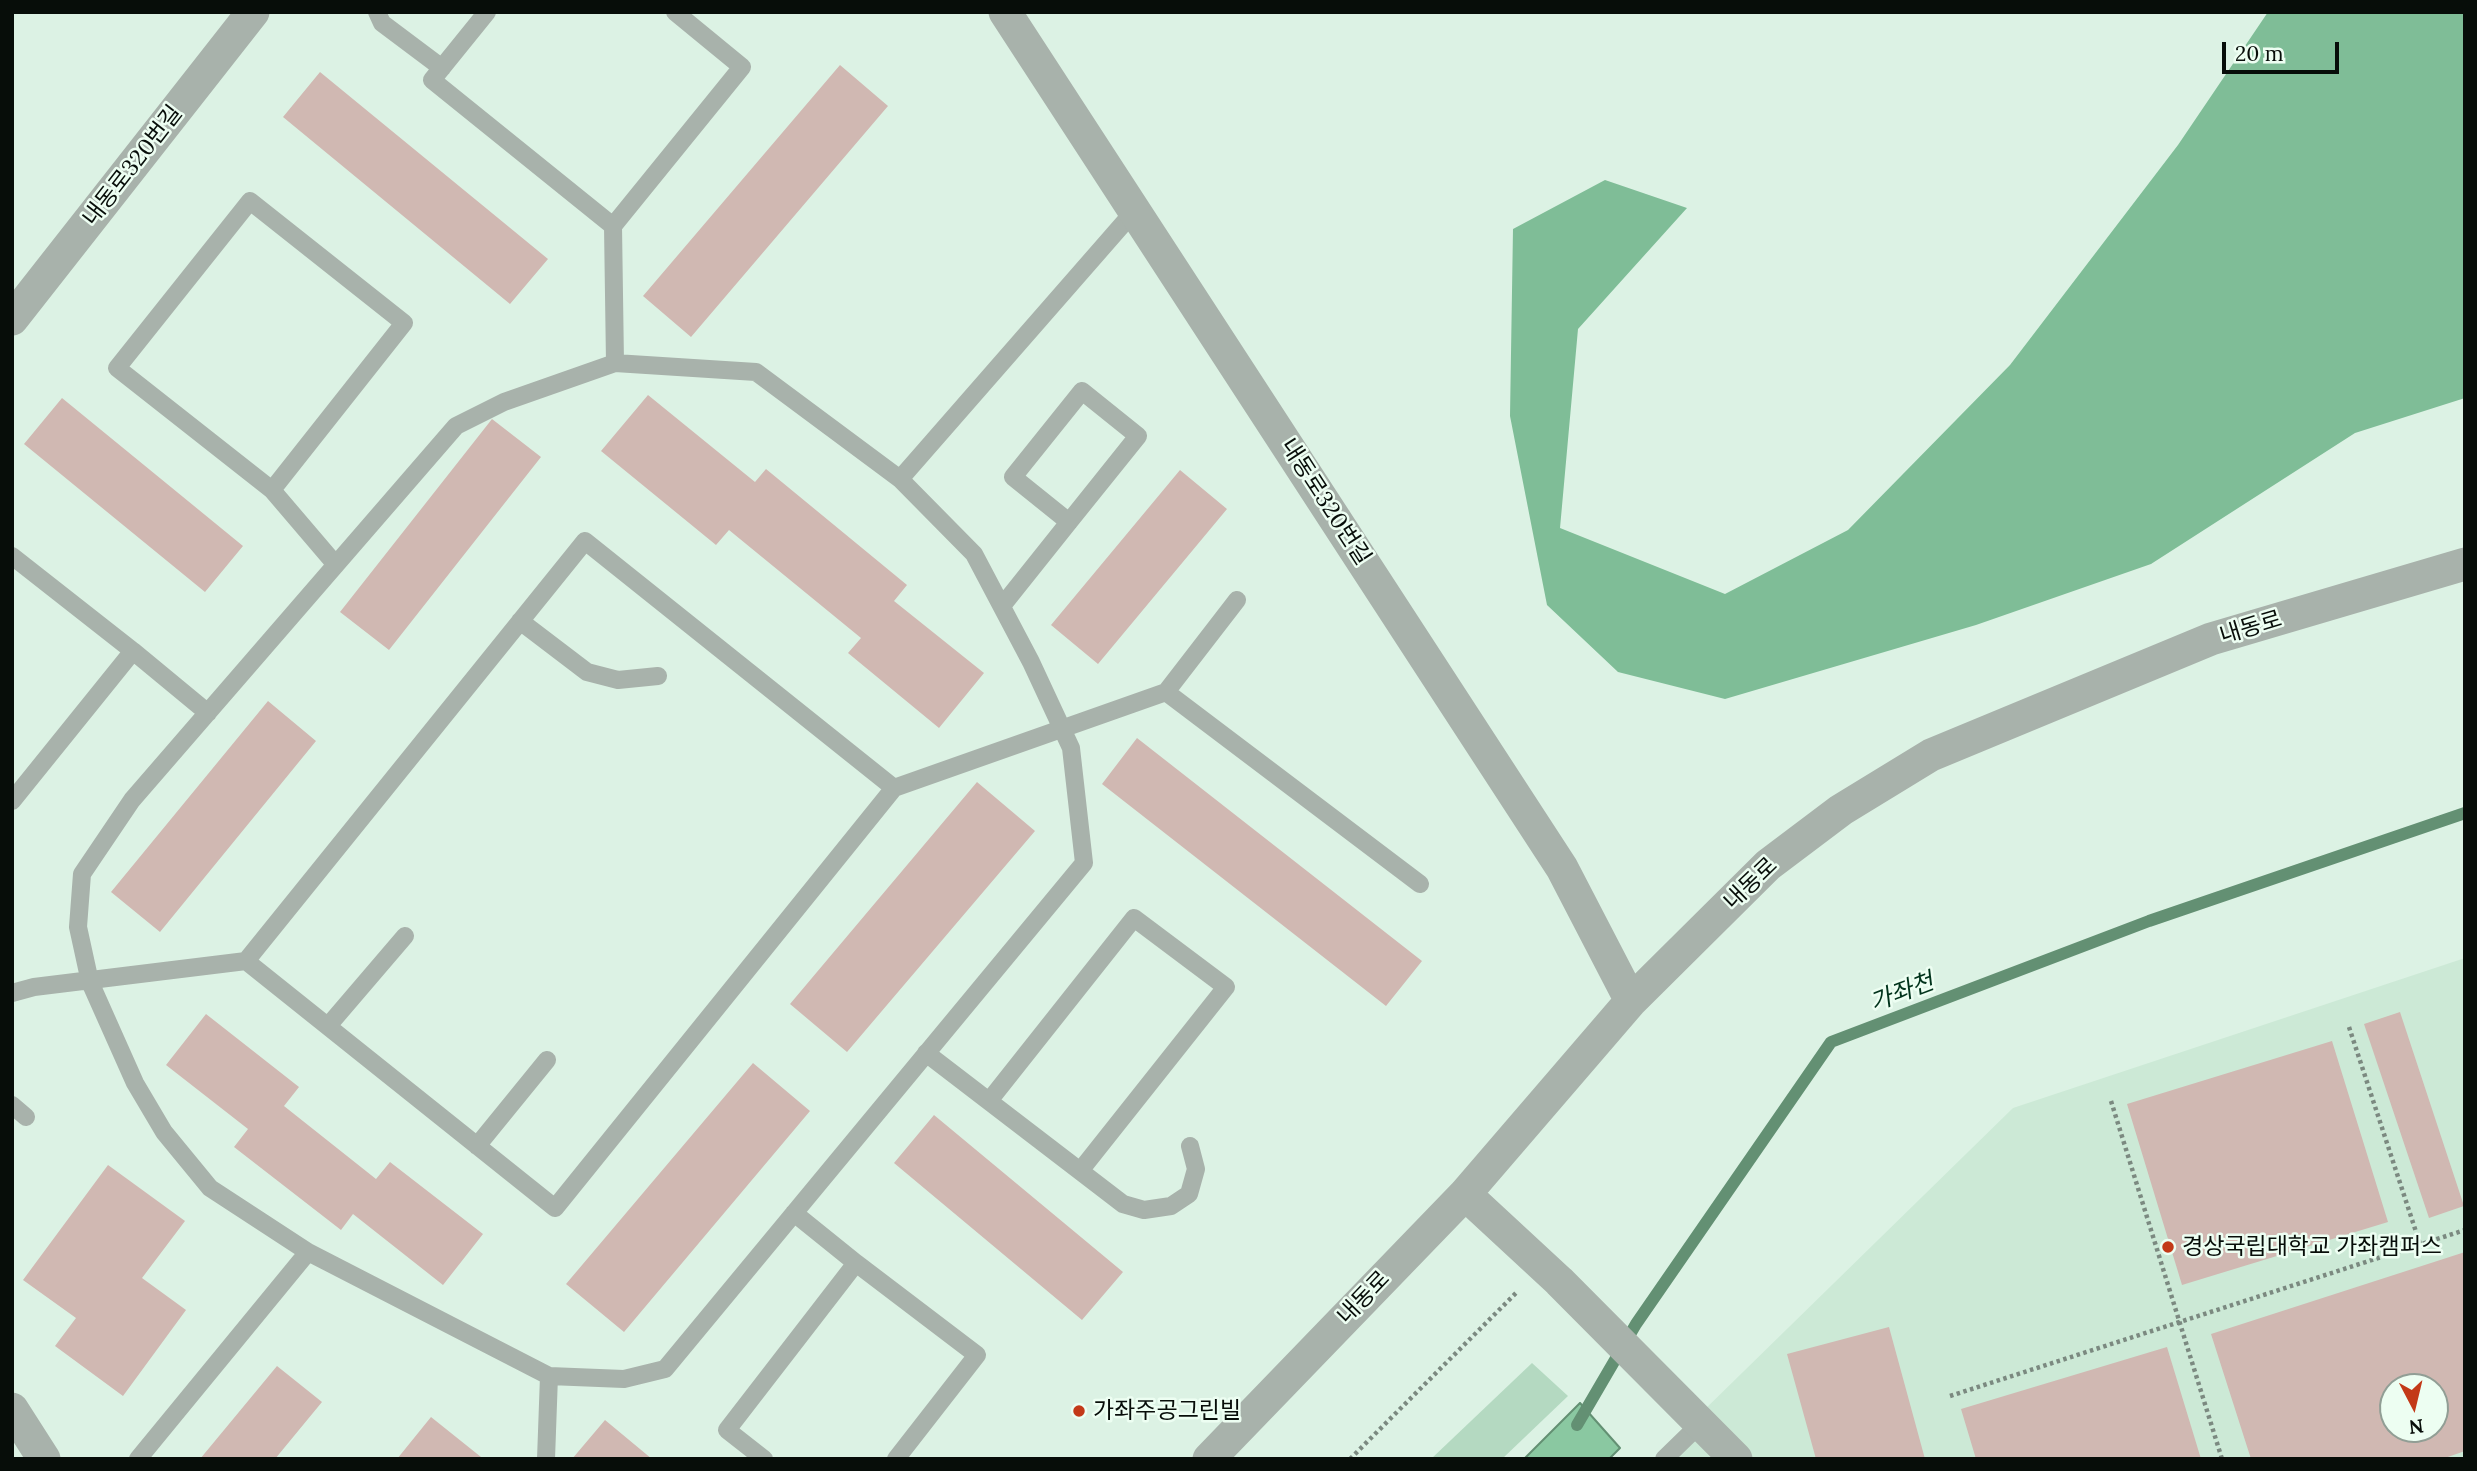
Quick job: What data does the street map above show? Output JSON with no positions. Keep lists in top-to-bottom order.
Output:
{
  "streets": {
    "street": ["내동로320번길", "내동로"]
  },
  "crossings": [
    ["내동로320번길", "내동로"]
  ],
  "water": ["가좌천"],
  "places": ["경상국립대학교 가좌캠퍼스", "가좌주공그린빌"],
  "scale_bar": "20 m",
  "north": "bottom"
}
